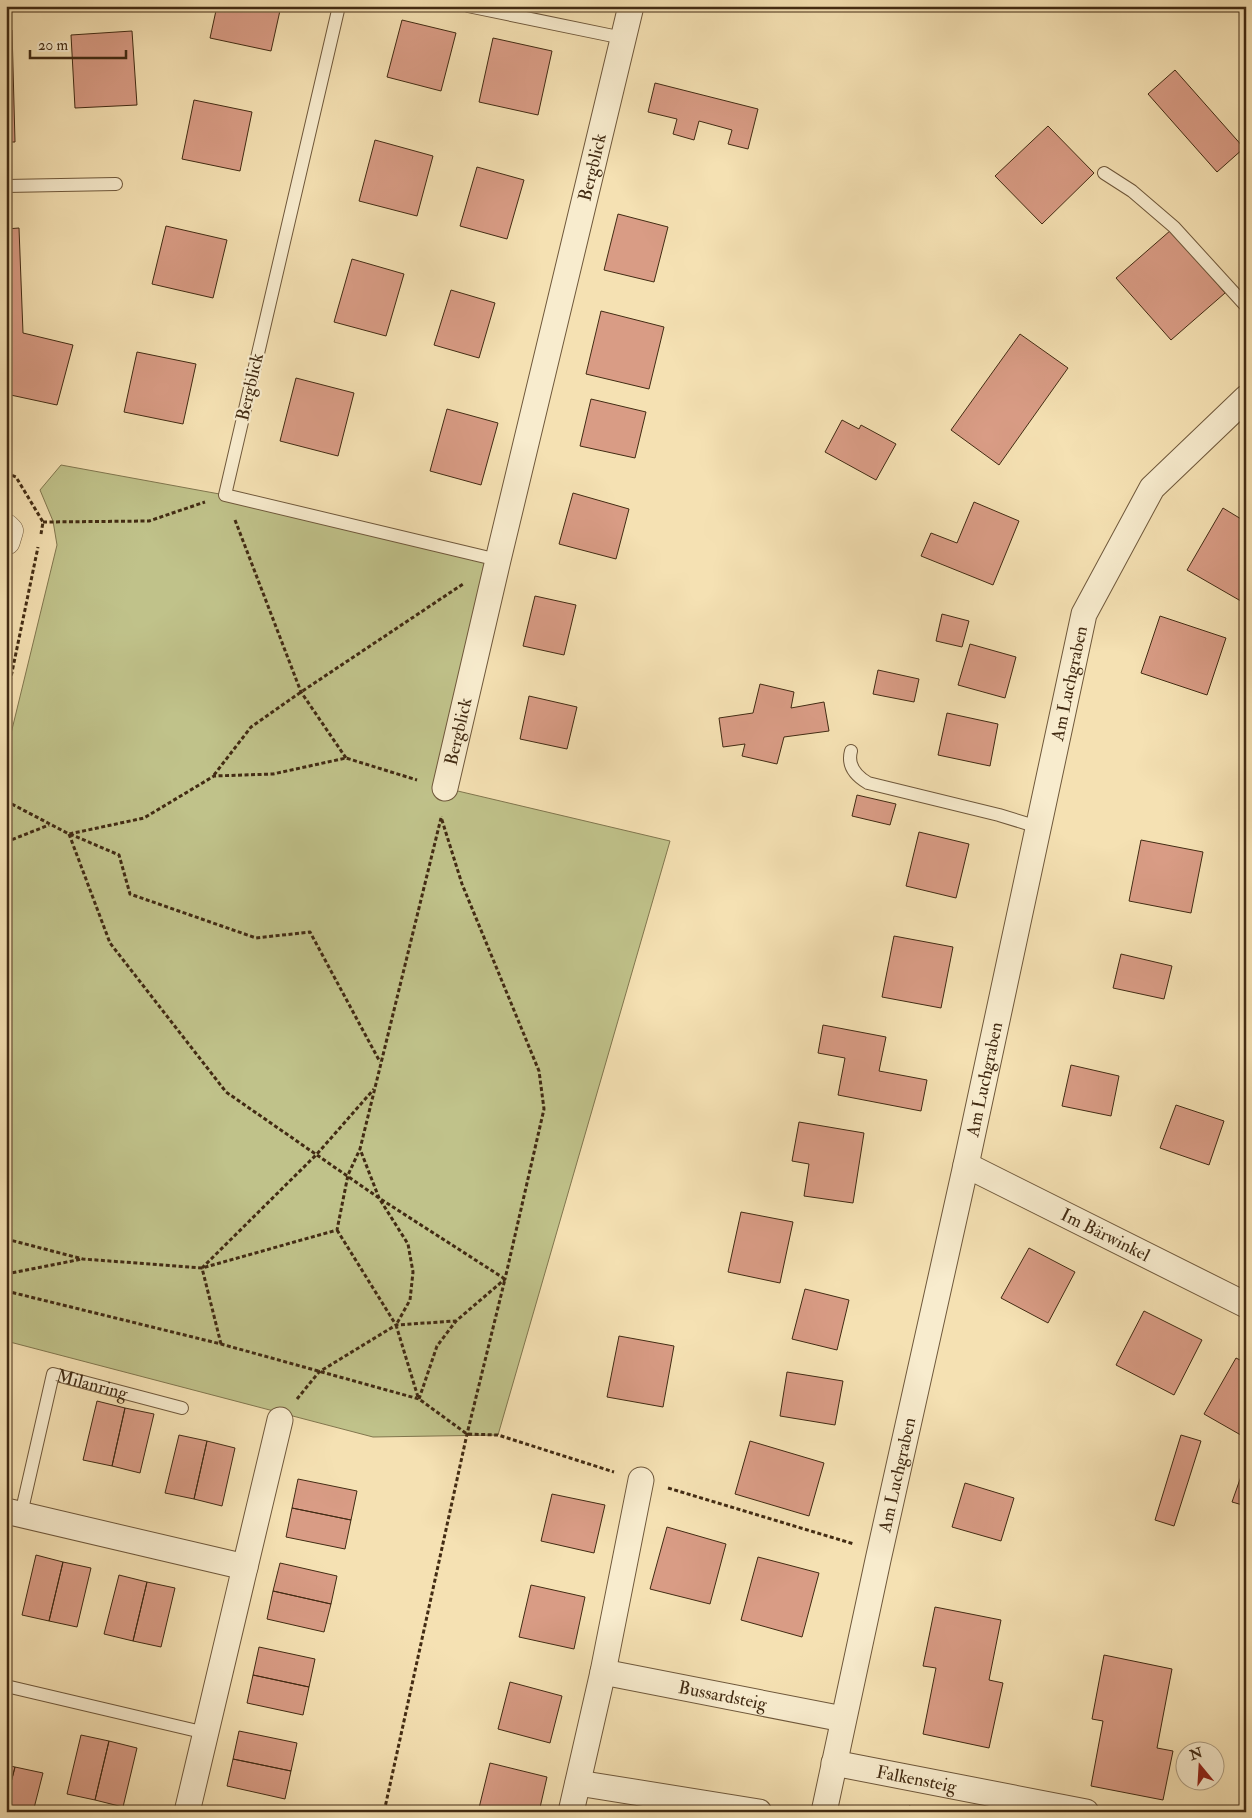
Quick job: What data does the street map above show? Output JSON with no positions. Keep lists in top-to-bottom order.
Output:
{
  "streets": {
    "street": [
      "Bergblick",
      "Am Luchgraben",
      "Im Bärwinkel",
      "Milanring",
      "Bussardsteig",
      "Falkensteig"
    ]
  },
  "crossings": [
    ["Am Luchgraben", "Im Bärwinkel"],
    ["Am Luchgraben", "Bussardsteig"],
    ["Am Luchgraben", "Falkensteig"]
  ],
  "scale_bar": "20 m",
  "north": "top"
}
